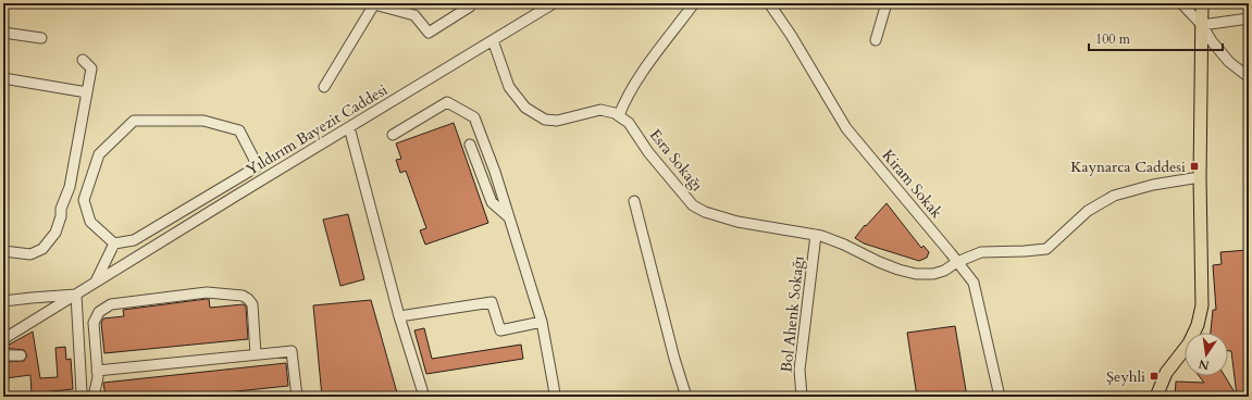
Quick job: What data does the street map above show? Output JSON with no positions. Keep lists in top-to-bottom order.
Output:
{
  "streets": {
    "street": [
      "Yıldırım Bayezit Caddesi",
      "Esra Sokağı",
      "Kiram Sokak",
      "Bol Ahenk Sokağı"
    ]
  },
  "crossings": [
    ["Esra Sokağı", "Kiram Sokak"],
    ["Esra Sokağı", "Bol Ahenk Sokağı"]
  ],
  "places": {
    "transit": ["Kaynarca Caddesi", "Şeyhli"]
  },
  "scale_bar": "100 m",
  "north": "bottom"
}
